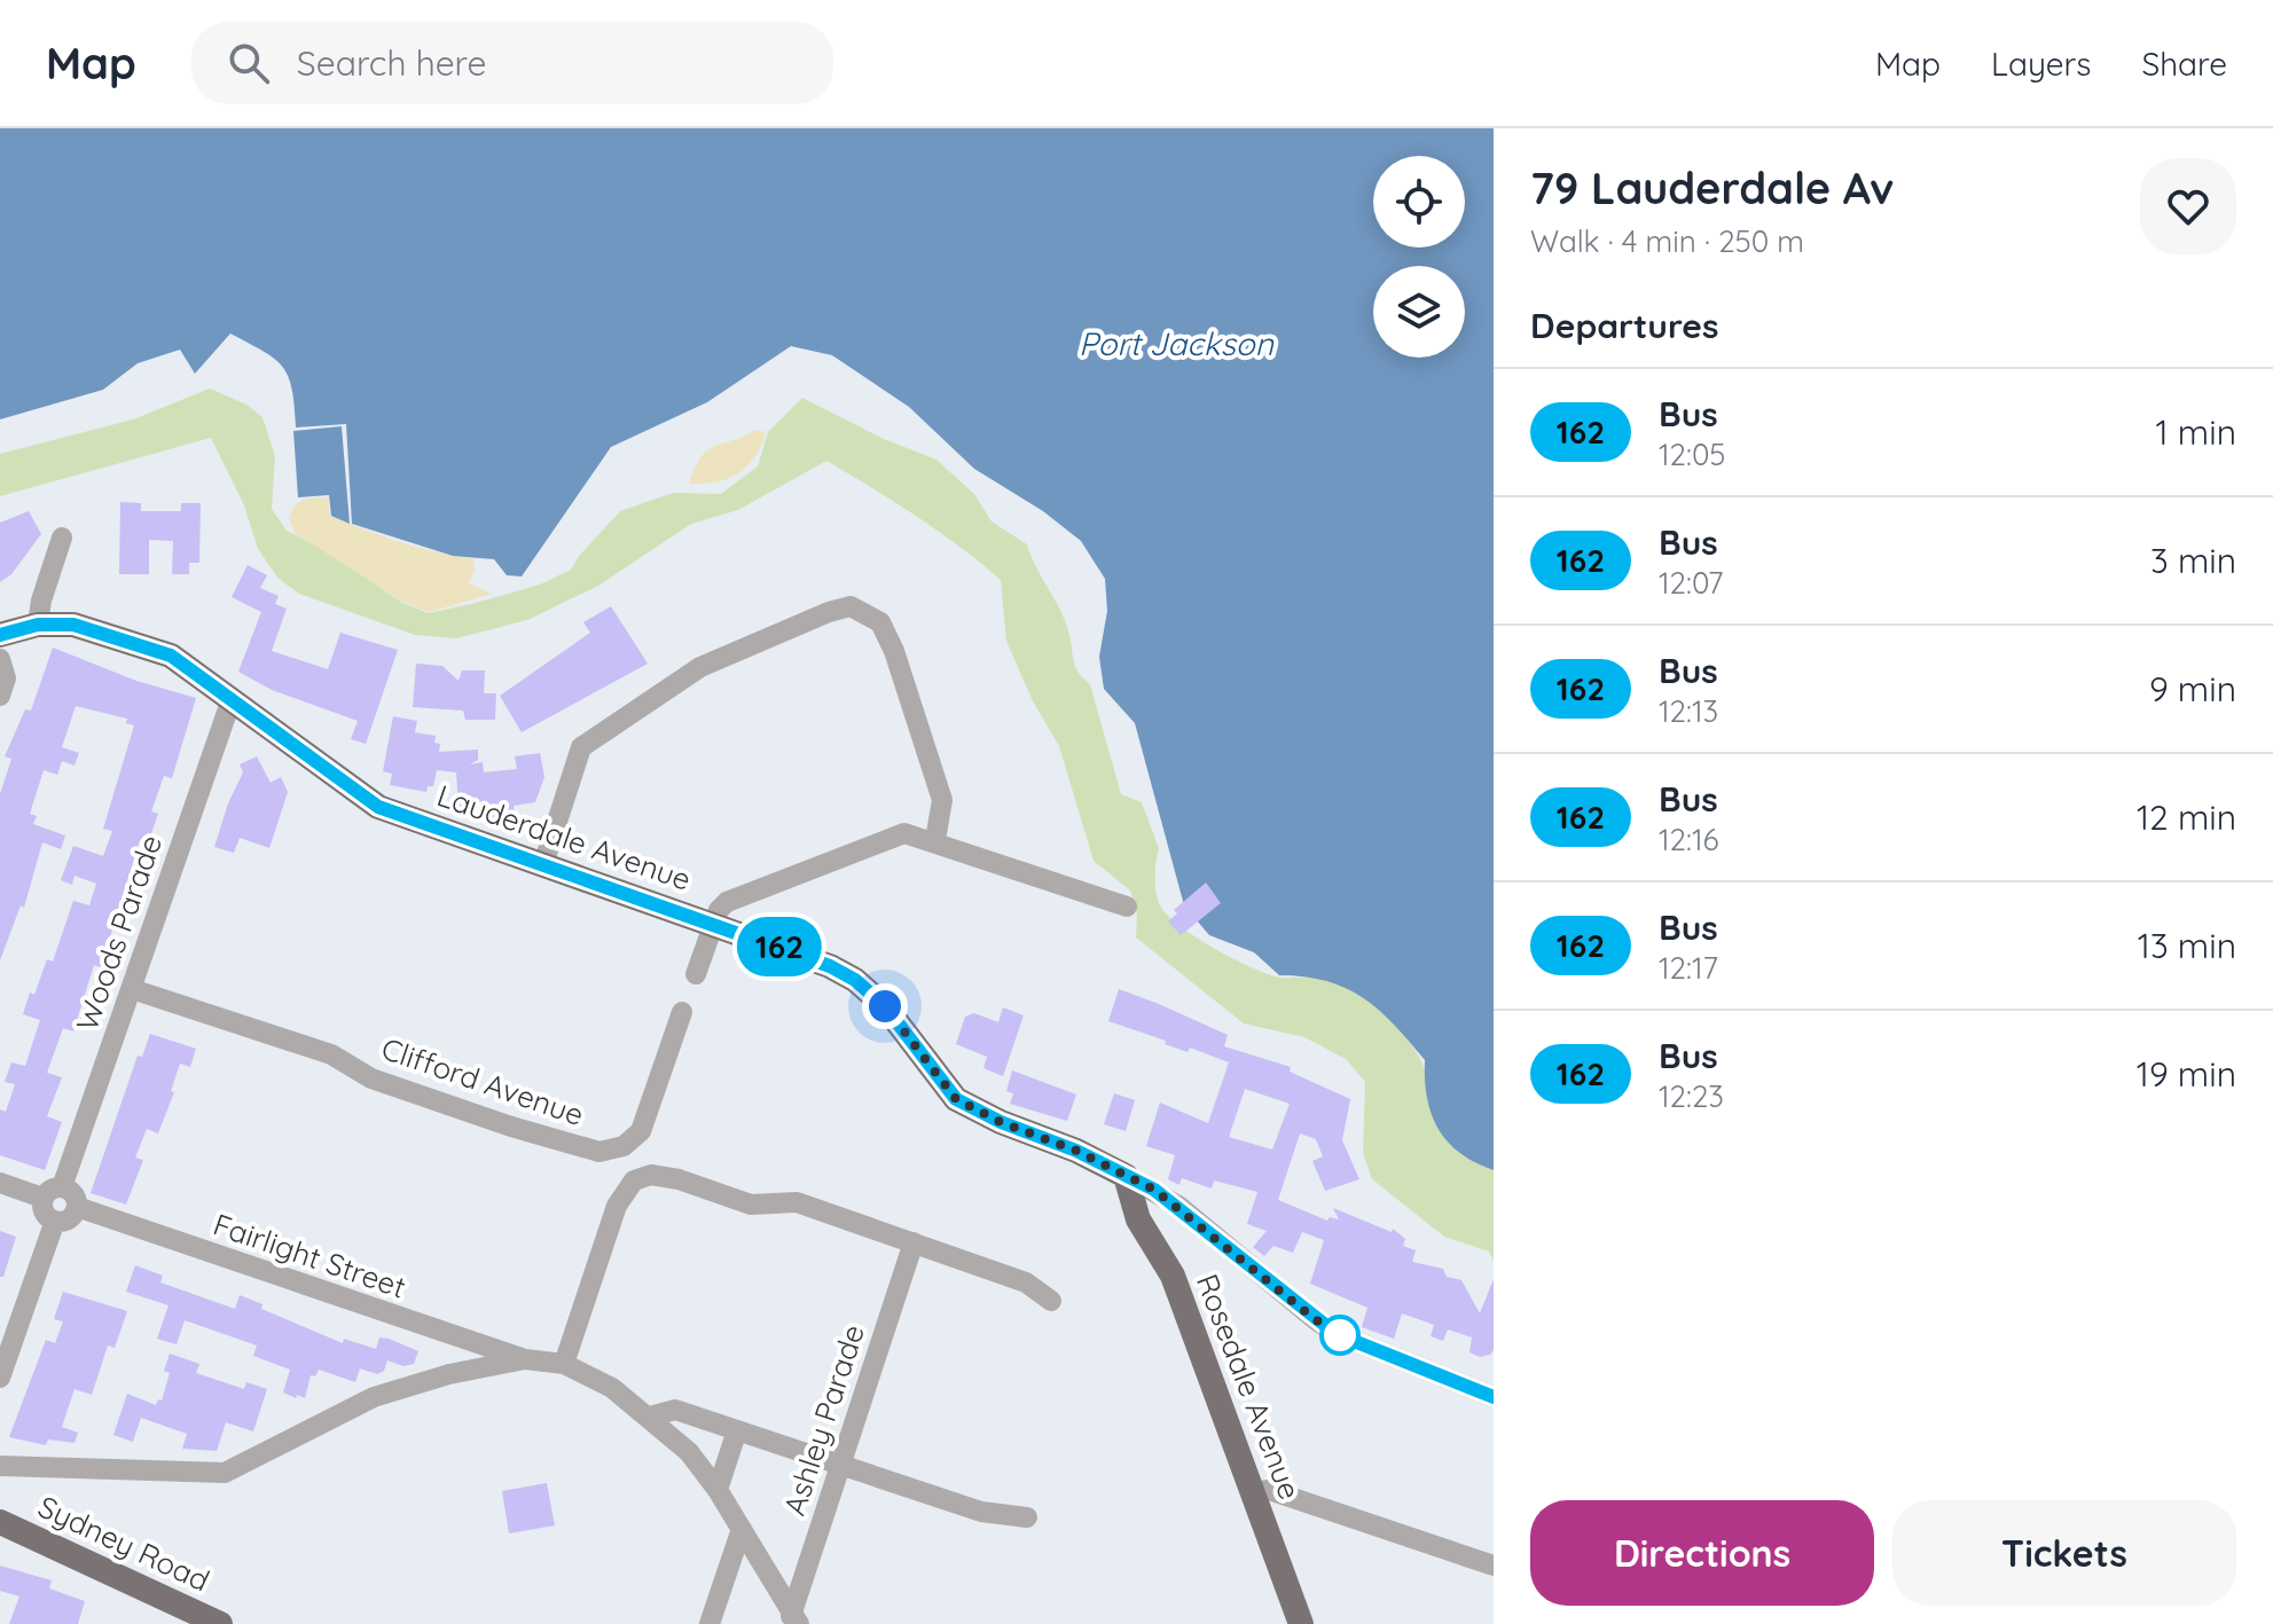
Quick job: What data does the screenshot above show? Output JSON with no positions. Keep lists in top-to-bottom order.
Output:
{
  "streets": {
    "main road": ["Lauderdale Avenue", "Rosedale Avenue", "Sydney Road"],
    "street": [
      "Woods Parade",
      "Clifford Avenue",
      "Fairlight Street",
      "Ashley Parade"
    ]
  },
  "crossings": [
    ["Lauderdale Avenue", "Woods Parade"],
    ["Lauderdale Avenue", "Rosedale Avenue"],
    ["Woods Parade", "Clifford Avenue"],
    ["Woods Parade", "Fairlight Street"]
  ],
  "water": ["Port Jackson"],
  "lines": ["bus line 162"],
  "page": {
    "header": "Map",
    "search": "Search here",
    "nav": ["Map", "Layers", "Share"],
    "on_map": "162",
    "heading": [
      ["79 Lauderdale Av", "Walk · 4 min · 250 m"],
      "Departures"
    ],
    "list": [
      {
        "mark": "162",
        "name": "Bus",
        "note": "12:05",
        "value": "1 min"
      },
      {
        "mark": "162",
        "name": "Bus",
        "note": "12:07",
        "value": "3 min"
      },
      {
        "mark": "162",
        "name": "Bus",
        "note": "12:13",
        "value": "9 min"
      },
      {
        "mark": "162",
        "name": "Bus",
        "note": "12:16",
        "value": "12 min"
      },
      {
        "mark": "162",
        "name": "Bus",
        "note": "12:17",
        "value": "13 min"
      },
      {
        "mark": "162",
        "name": "Bus",
        "note": "12:23",
        "value": "19 min"
      }
    ],
    "buttons": ["Directions", "Tickets"]
  }
}
